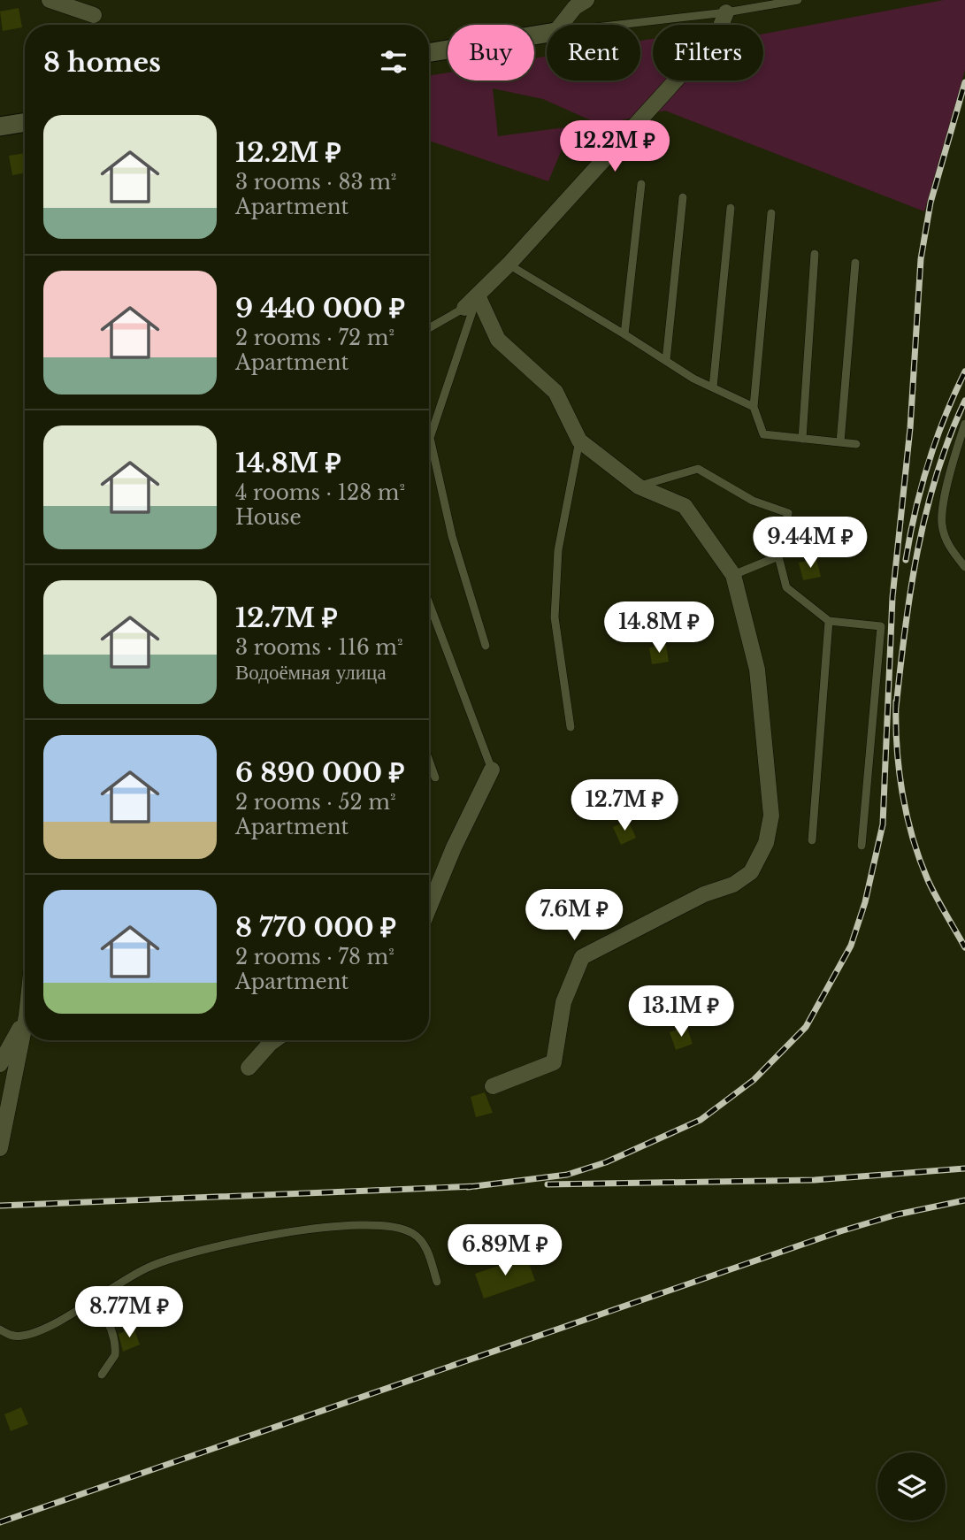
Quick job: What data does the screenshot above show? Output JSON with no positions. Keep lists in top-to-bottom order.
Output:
{
  "page": {
    "chip": ["Buy", "Rent", "Filters"],
    "heading": "8 homes",
    "list": [
      {
        "name": "12.2M ₽",
        "note": "3 rooms · 83 m² · Apartment"
      },
      {
        "name": "9 440 000 ₽",
        "note": "2 rooms · 72 m² · Apartment"
      },
      {
        "name": "14.8M ₽",
        "note": "4 rooms · 128 m² · House"
      },
      {
        "name": "12.7M ₽",
        "note": "3 rooms · 116 m² · Водоёмная улица"
      },
      {
        "name": "6 890 000 ₽",
        "note": "2 rooms · 52 m² · Apartment"
      },
      {
        "name": "8 770 000 ₽",
        "note": "2 rooms · 78 m² · Apartment"
      }
    ],
    "price": [
      "12.2M ₽",
      "9.44M ₽",
      "14.8M ₽",
      "12.7M ₽",
      "7.6M ₽",
      "13.1M ₽",
      "6.89M ₽",
      "8.77M ₽"
    ]
  }
}
